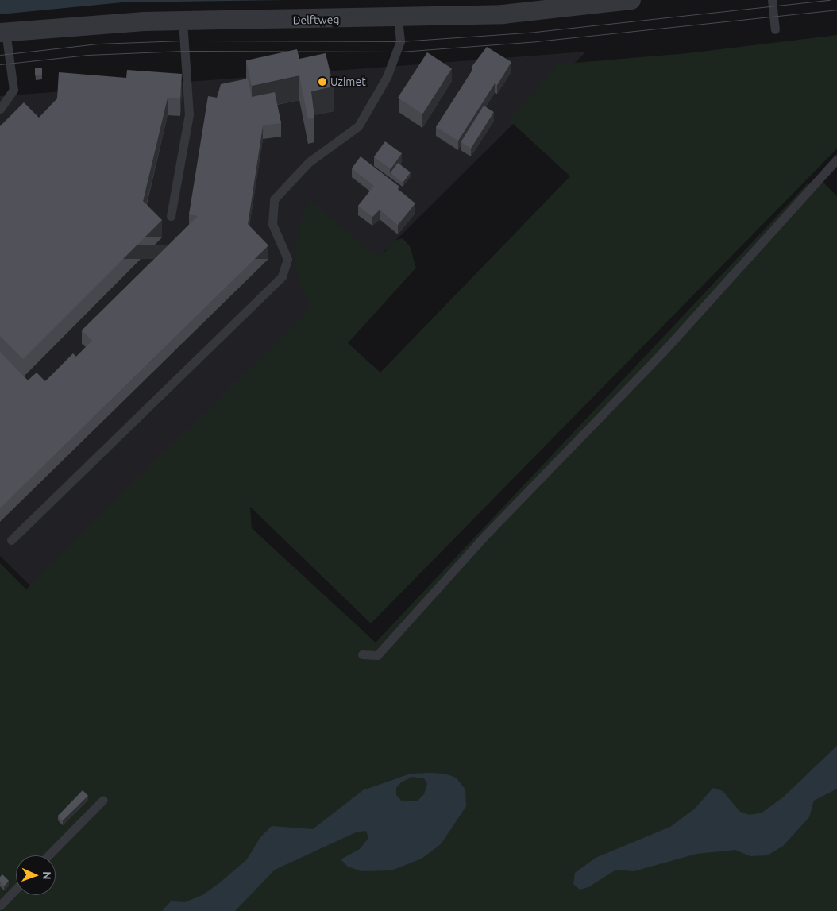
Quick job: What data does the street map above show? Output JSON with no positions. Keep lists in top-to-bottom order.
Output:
{
  "streets": {
    "street": ["Delftweg"]
  },
  "places": ["Uzimet"],
  "north": "right"
}
